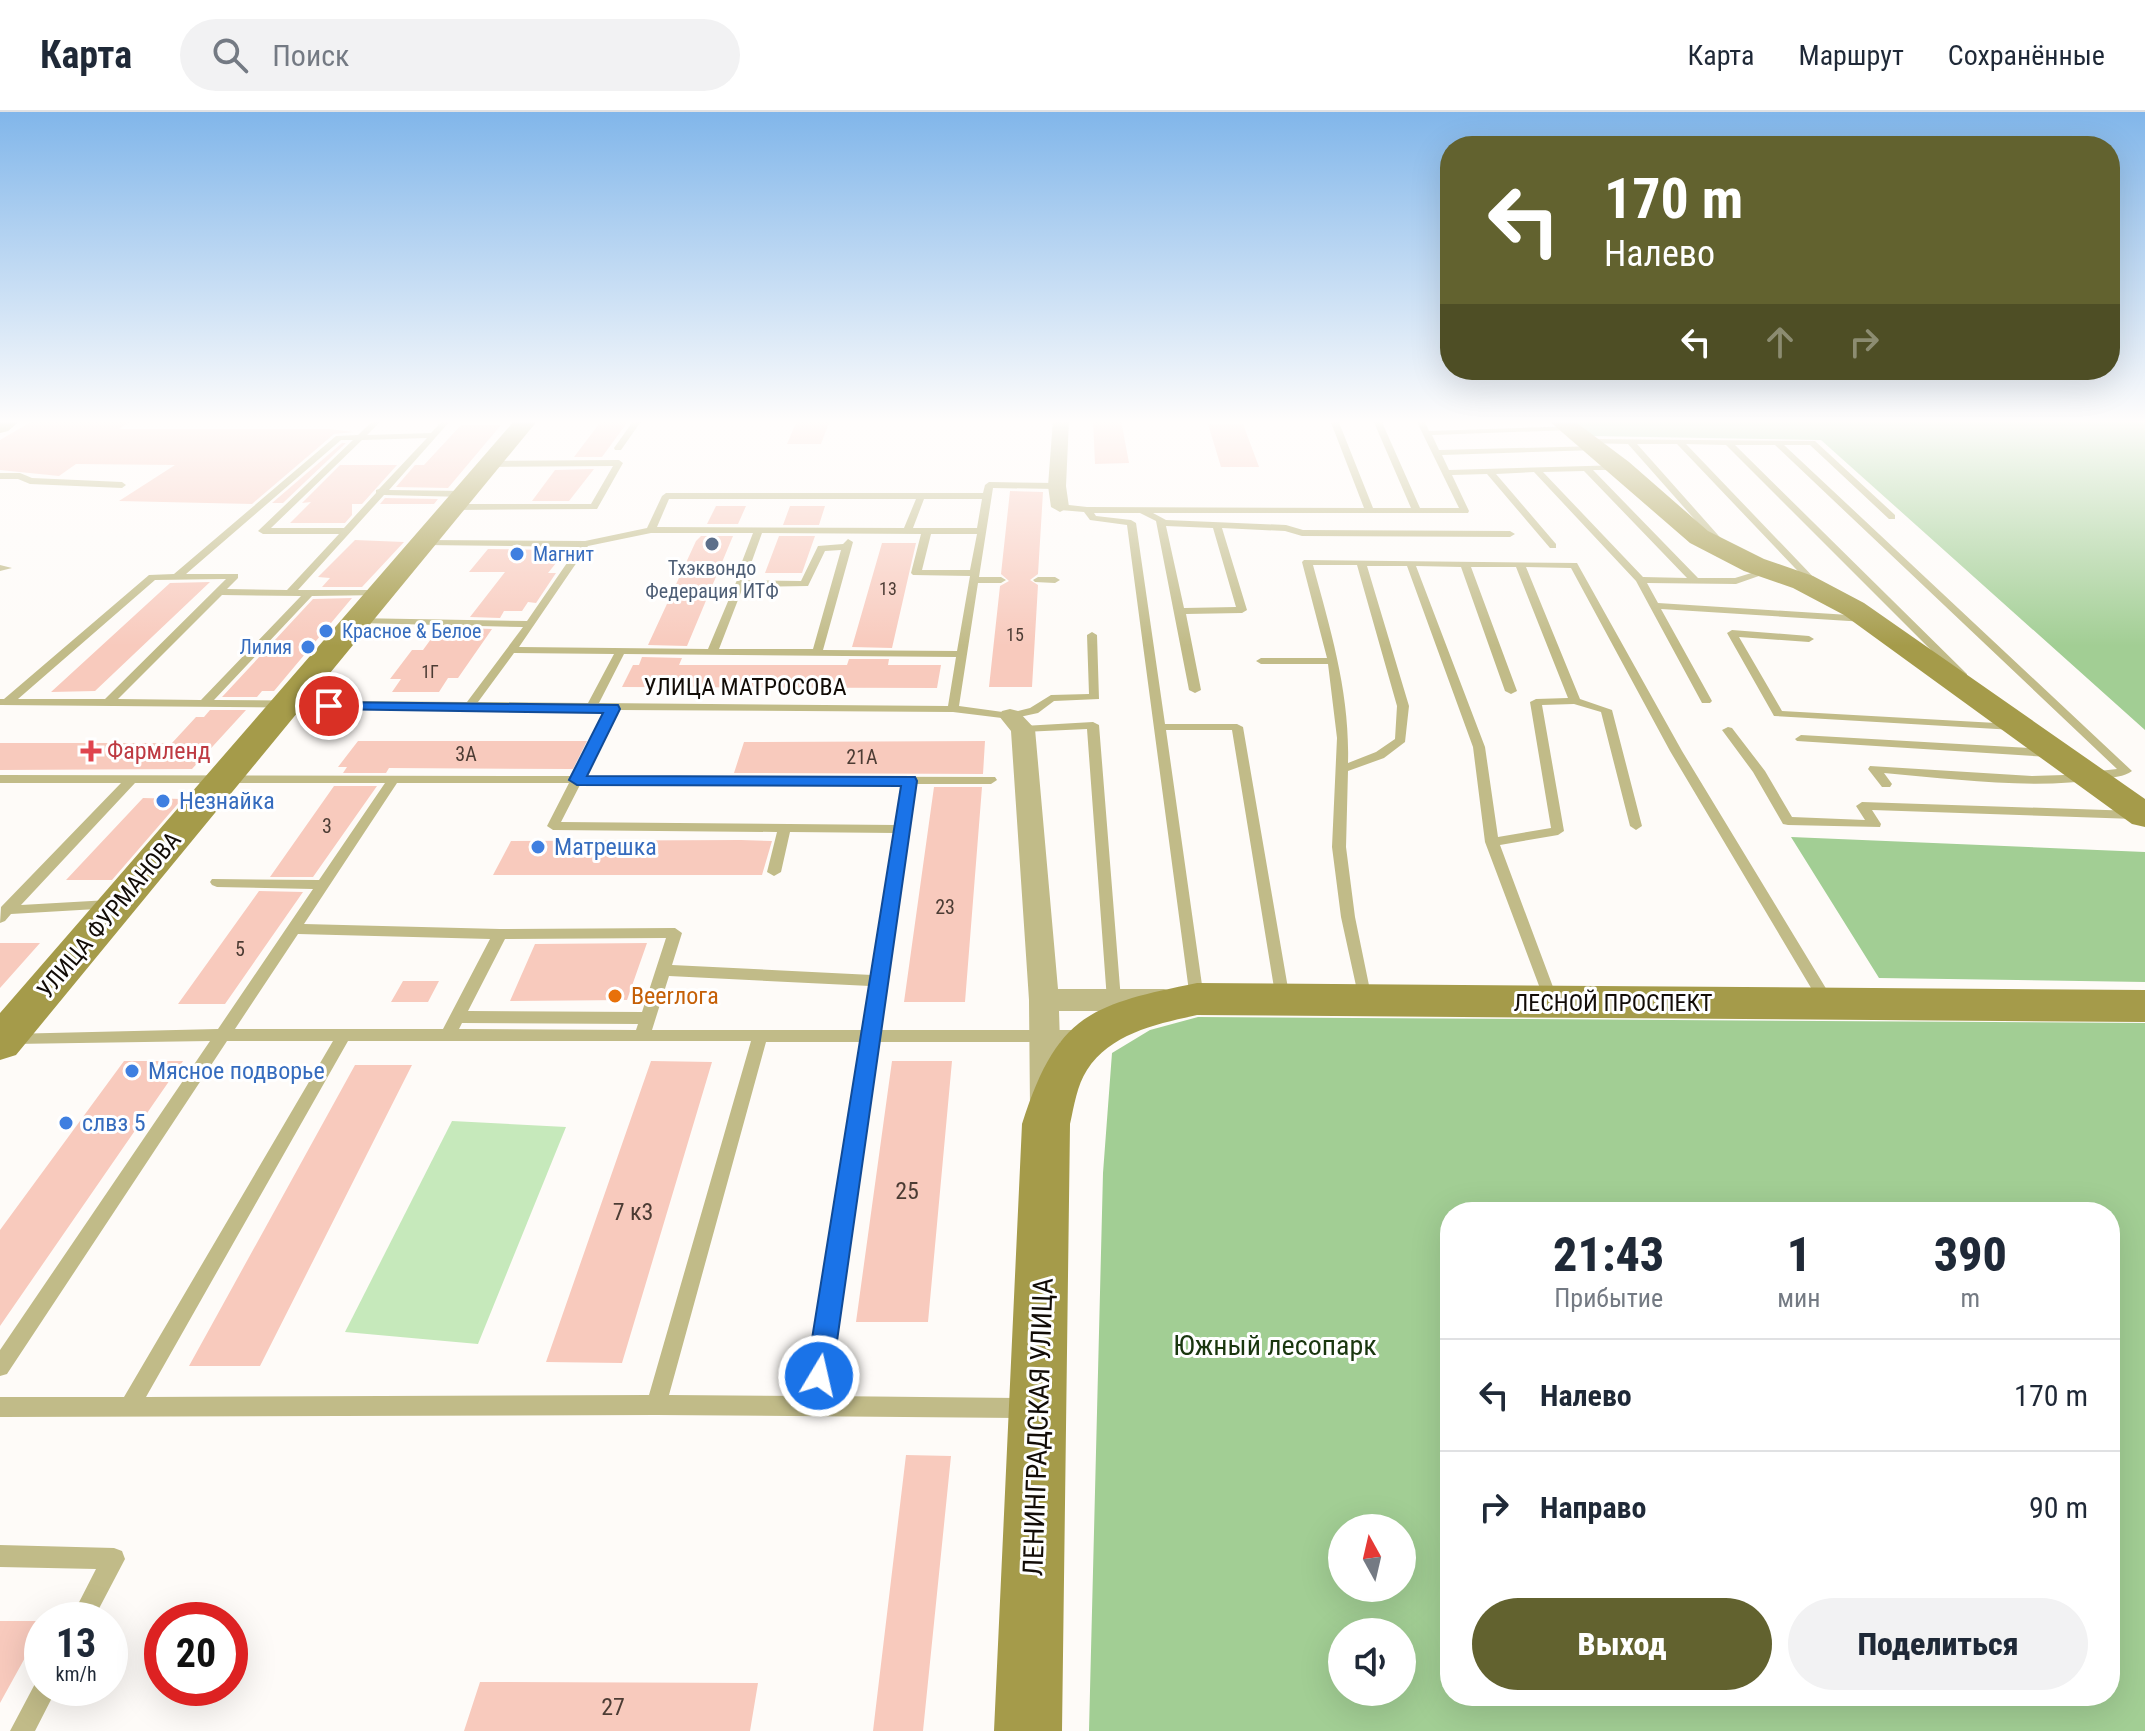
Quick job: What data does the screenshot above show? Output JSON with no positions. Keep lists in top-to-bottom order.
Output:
{
  "streets": {
    "main road": ["УЛИЦА ФУРМАНОВА", "ЛЕСНОЙ ПРОСПЕКТ", "ЛЕНИНГРАДСКАЯ УЛИЦА"],
    "lane": ["УЛИЦА МАТРОСОВА"]
  },
  "crossings": [
    ["УЛИЦА МАТРОСОВА", "УЛИЦА ФУРМАНОВА"],
    ["УЛИЦА МАТРОСОВА", "ЛЕСНОЙ ПРОСПЕКТ"],
    ["УЛИЦА МАТРОСОВА", "ЛЕНИНГРАДСКАЯ УЛИЦА"],
    ["ЛЕСНОЙ ПРОСПЕКТ", "ЛЕНИНГРАДСКАЯ УЛИЦА"]
  ],
  "parks": ["Южный лесопарк"],
  "places": {
    "other": [
      "Тхэквондо Федерация ИТФ",
      "Магнит",
      "Красное & Белое",
      "Лилия",
      "Незнайка",
      "Матрешка",
      "Beerлога",
      "Мясное подворье",
      "слвз 5"
    ],
    "health": ["Фармленд"]
  },
  "house_numbers": [
    "13",
    "15",
    "1Г",
    "3А",
    "21А",
    "3",
    "23",
    "5",
    "25",
    "7 к3",
    "27"
  ],
  "north": "top",
  "page": {
    "header": "Карта",
    "search": "Поиск",
    "nav": ["Карта", "Маршрут", "Сохранённые"],
    "turn": ["170 m", "Налево"],
    "eta": [
      "21:43",
      "Прибытие",
      "1",
      "мин",
      "390",
      "m"
    ],
    "list": [
      {
        "name": "Налево",
        "value": "170 m"
      },
      {
        "name": "Направо",
        "value": "90 m"
      }
    ],
    "buttons": ["Выход", "Поделиться"],
    "speed": "13 km/h",
    "limit": "20"
  }
}
